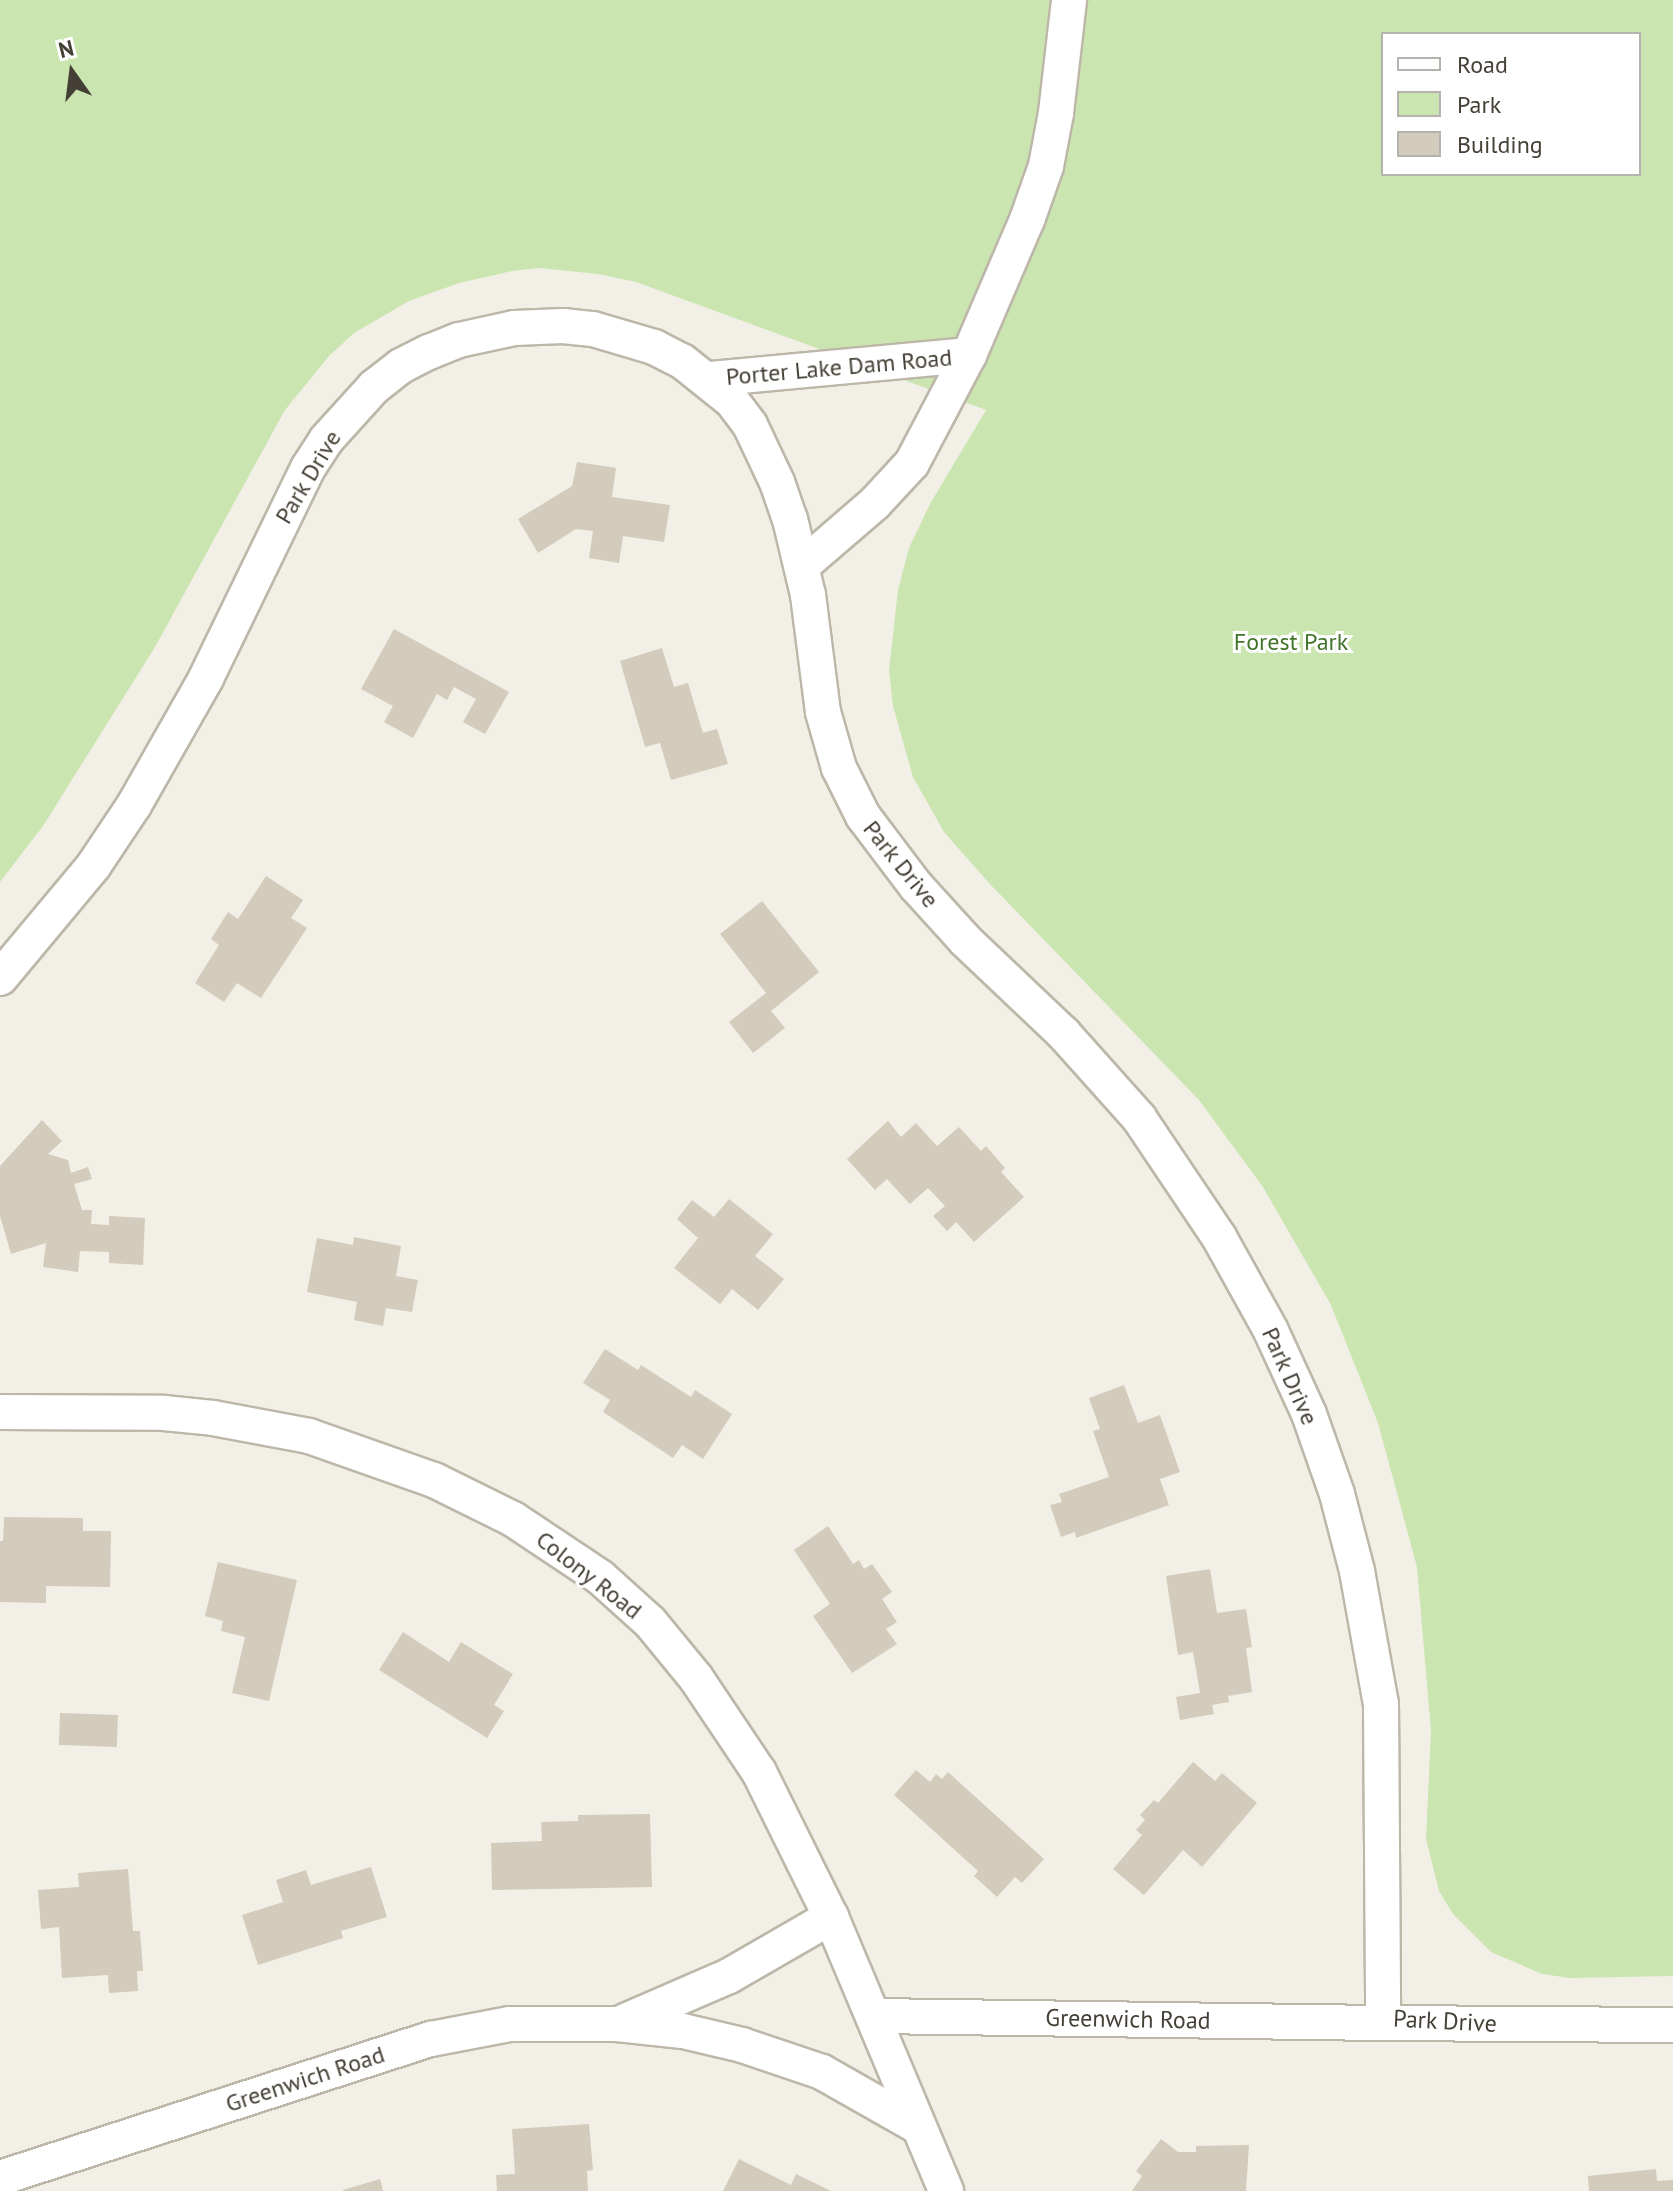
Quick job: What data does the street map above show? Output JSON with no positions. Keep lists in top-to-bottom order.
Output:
{
  "streets": {
    "street": [
      "Porter Lake Dam Road",
      "Park Drive",
      "Colony Road",
      "Greenwich Road"
    ]
  },
  "crossings": [
    ["Porter Lake Dam Road", "Park Drive"],
    ["Park Drive", "Greenwich Road"],
    ["Colony Road", "Greenwich Road"]
  ],
  "parks": ["Forest Park"],
  "legend": ["Road", "Park", "Building"],
  "north": "top"
}
